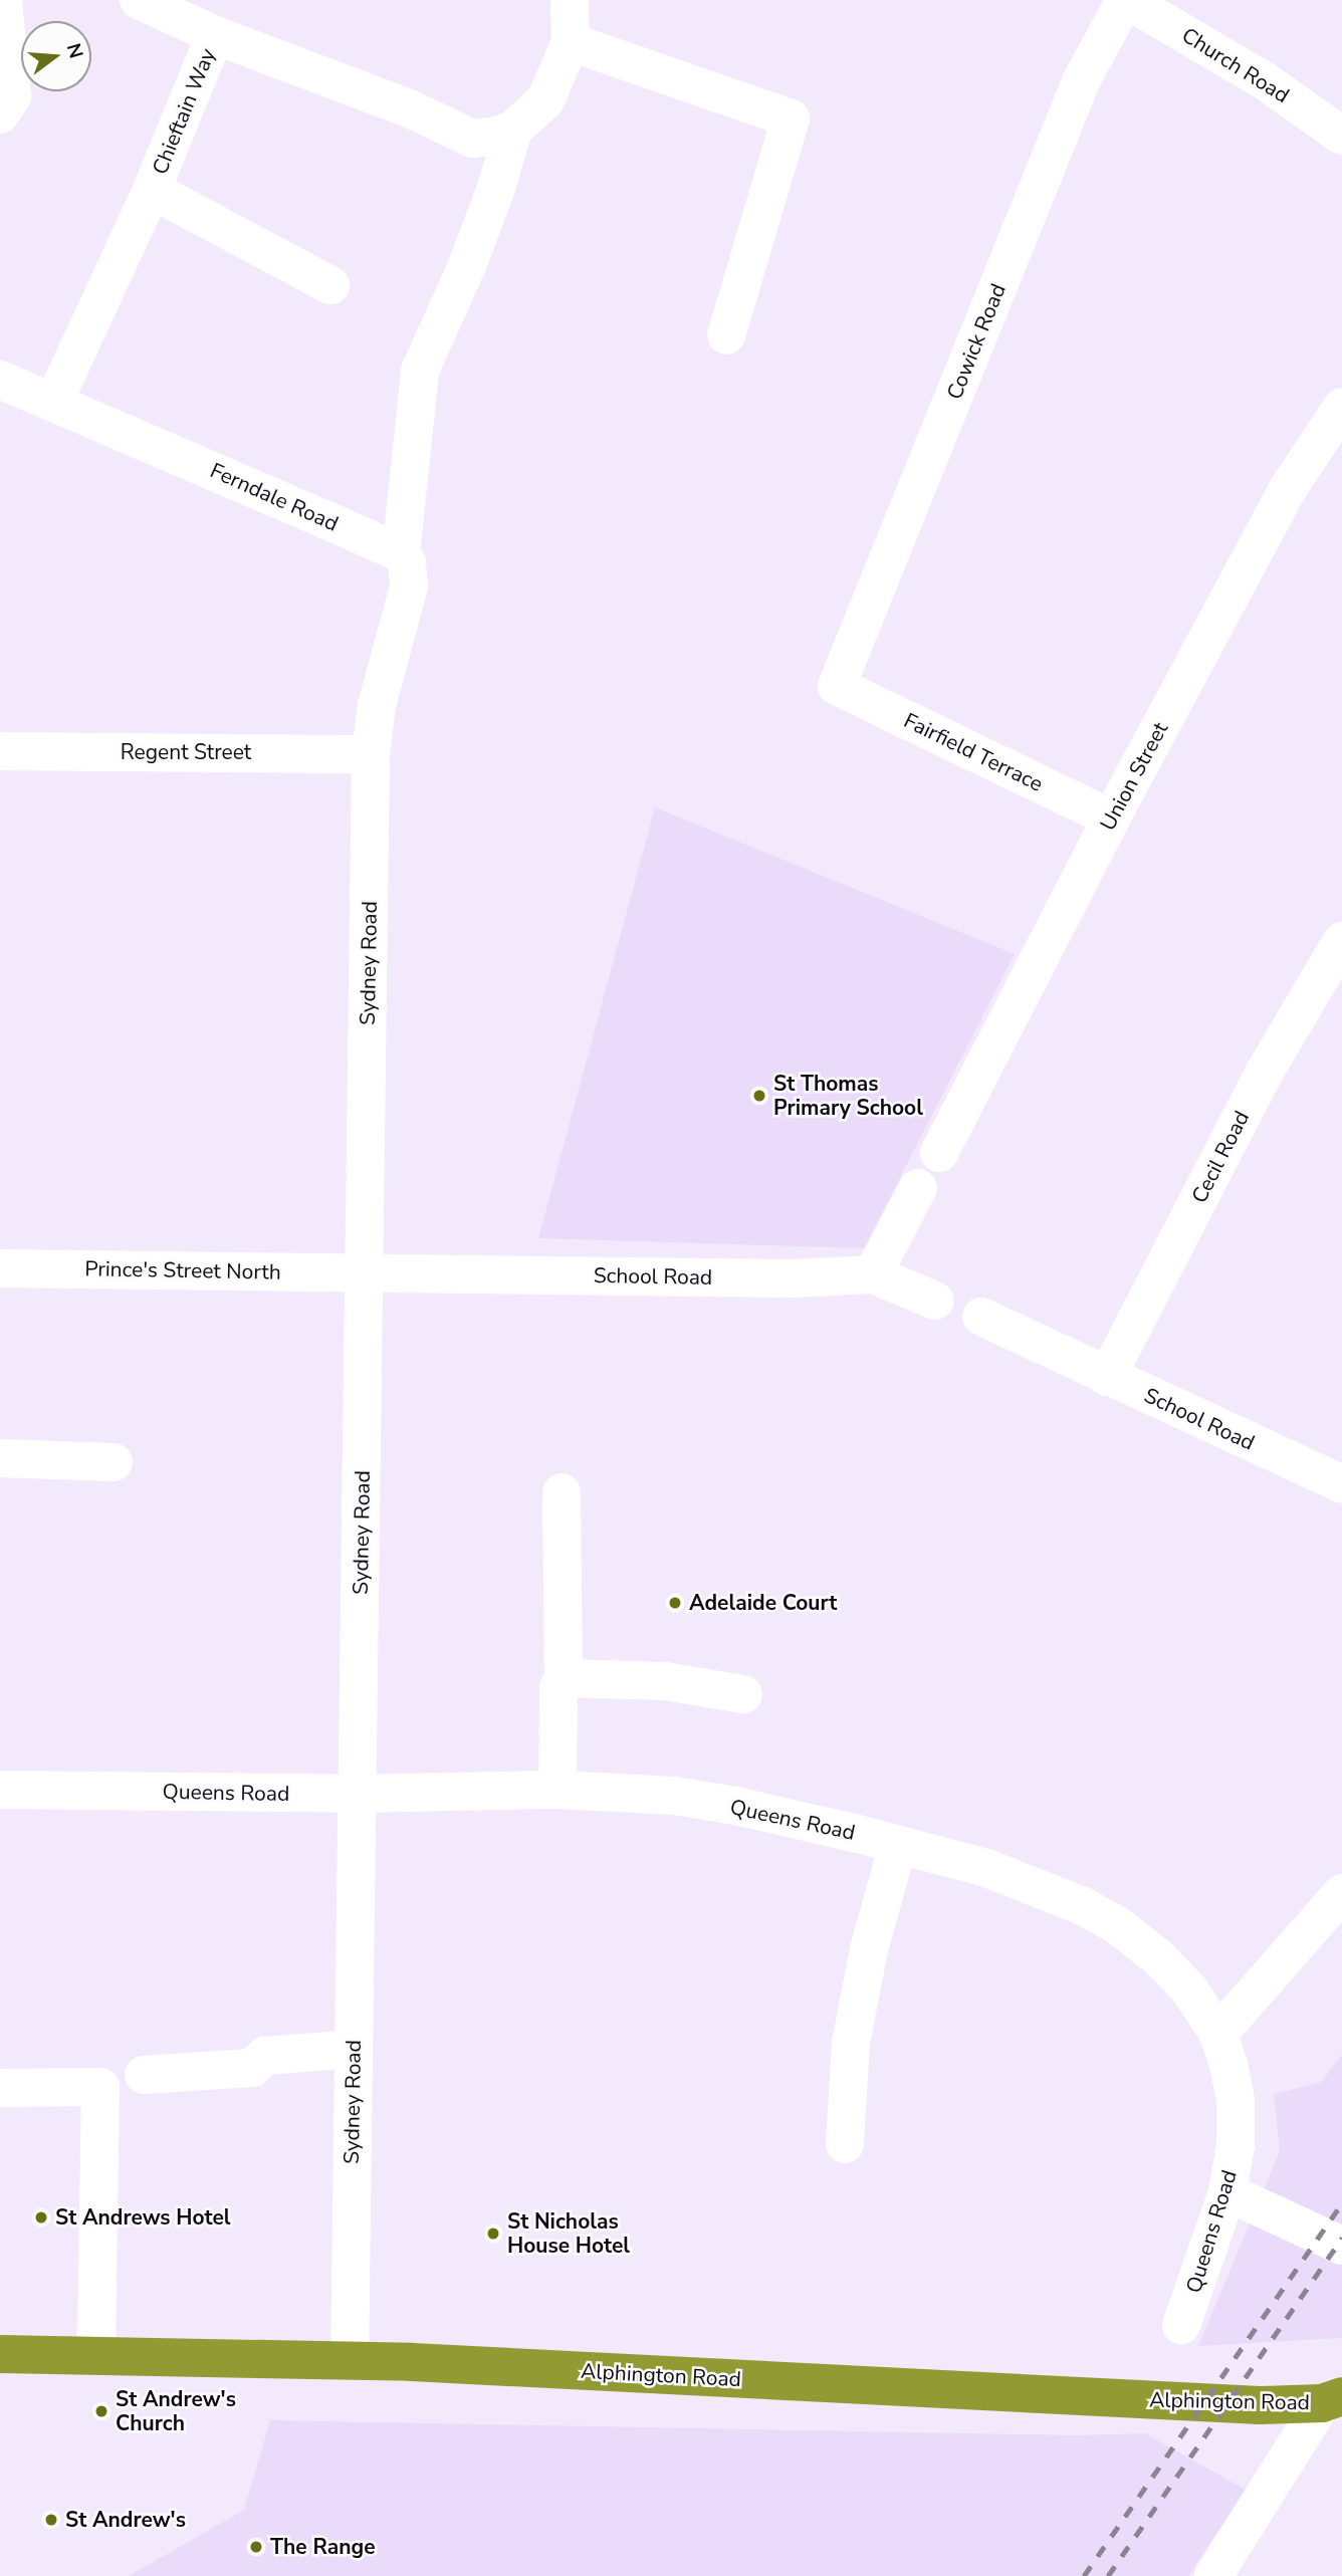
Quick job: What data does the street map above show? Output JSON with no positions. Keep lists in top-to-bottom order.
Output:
{
  "streets": {
    "highway": ["Alphington Road"],
    "street": [
      "Church Road",
      "Chieftain Way",
      "Cowick Road",
      "Ferndale Road",
      "Regent Street",
      "Fairfield Terrace",
      "Union Street",
      "Sydney Road",
      "Cecil Road",
      "Prince's Street North",
      "School Road",
      "Queens Road"
    ]
  },
  "crossings": [
    ["Church Road", "Cowick Road"],
    ["Chieftain Way", "Ferndale Road"],
    ["Cowick Road", "Fairfield Terrace"],
    ["Ferndale Road", "Sydney Road"],
    ["Regent Street", "Sydney Road"],
    ["Fairfield Terrace", "Union Street"],
    ["Sydney Road", "Prince's Street North"],
    ["Sydney Road", "School Road"],
    ["Sydney Road", "Queens Road"],
    ["Sydney Road", "Alphington Road"],
    ["Cecil Road", "School Road"],
    ["Prince's Street North", "School Road"]
  ],
  "places": [
    "St Thomas Primary School",
    "Adelaide Court",
    "St Andrews Hotel",
    "St Nicholas House Hotel",
    "St Andrew's Church",
    "St Andrew's",
    "The Range"
  ],
  "north": "right"
}
